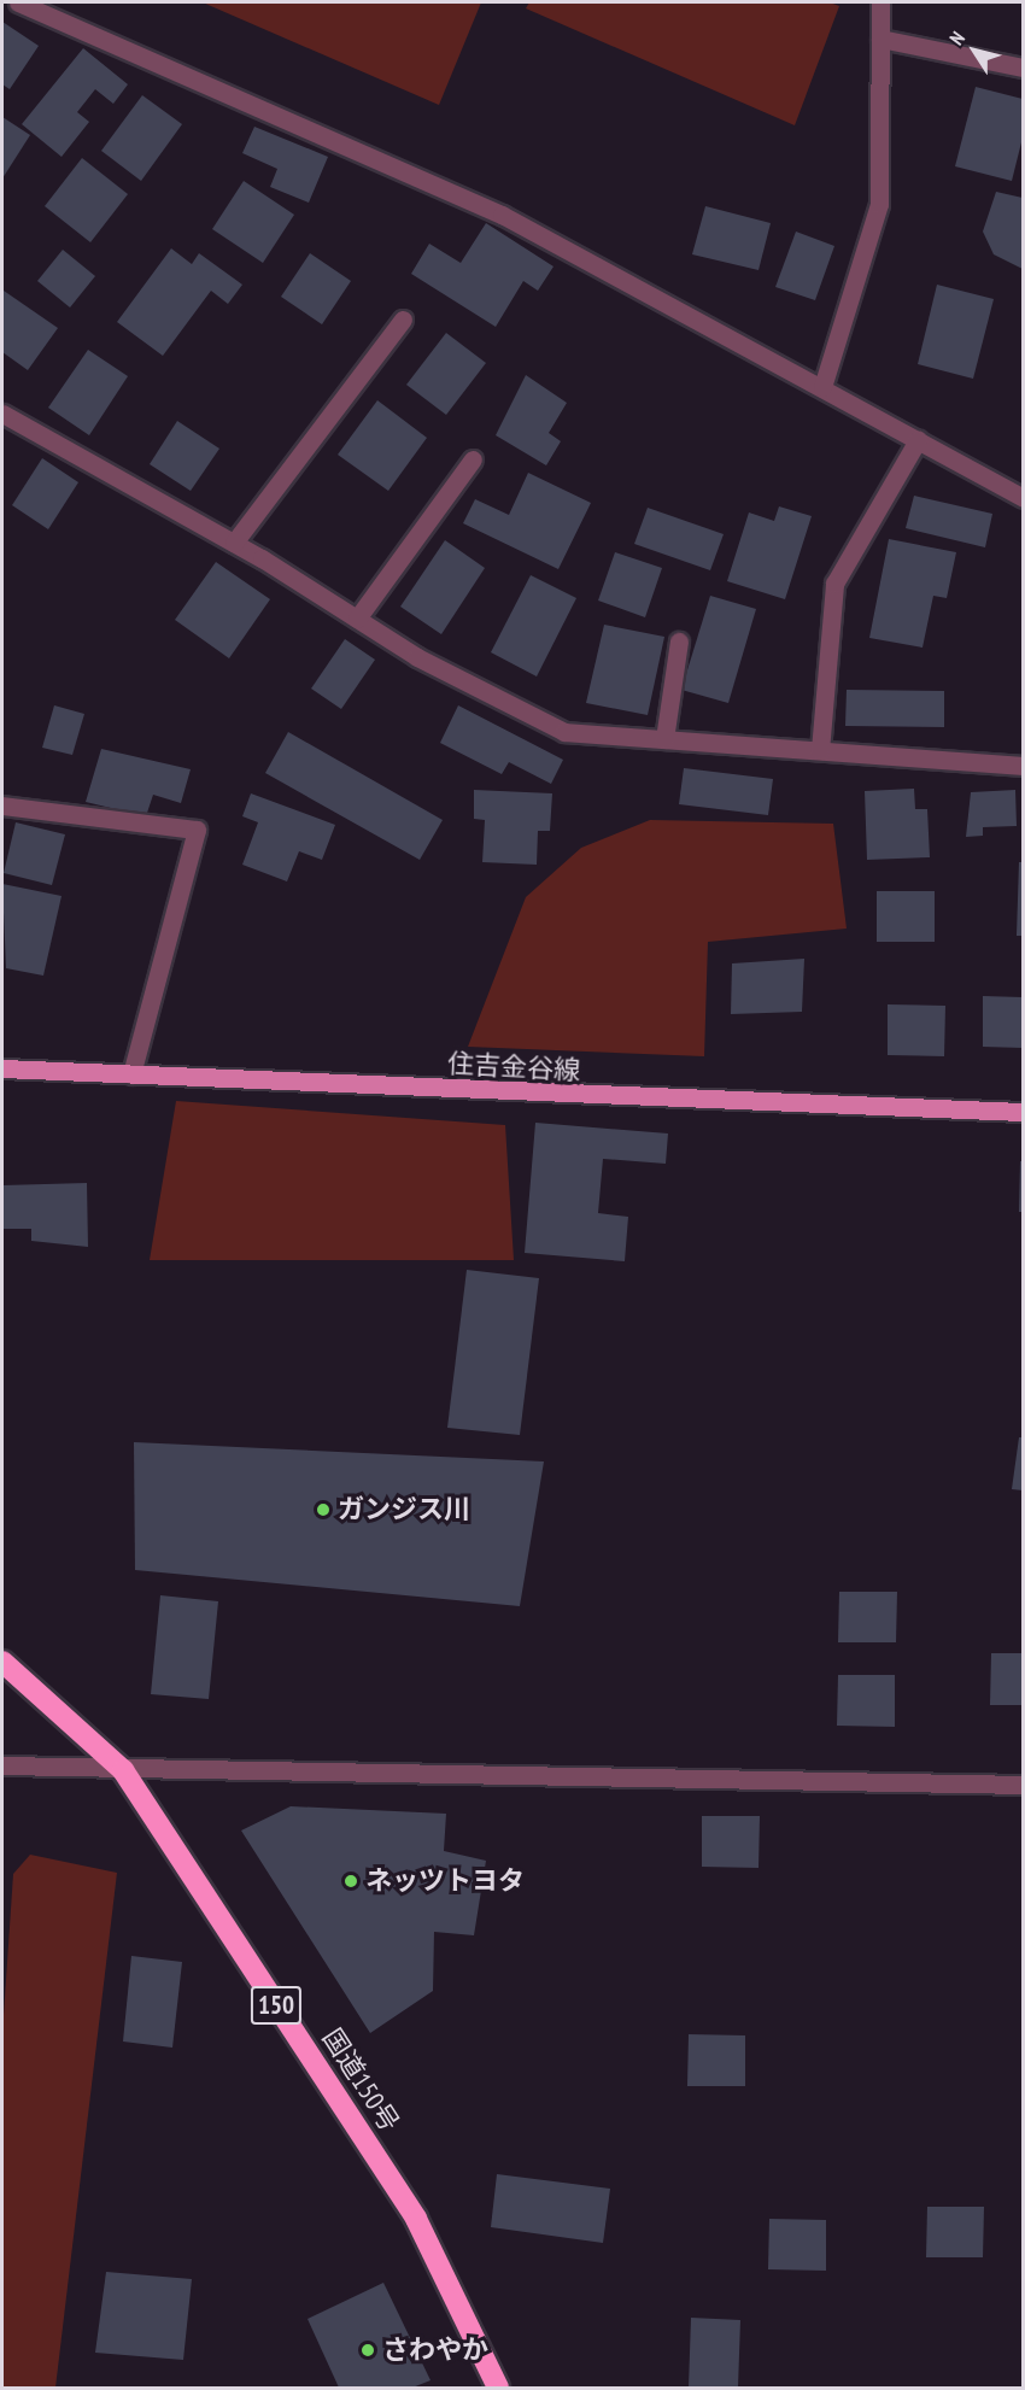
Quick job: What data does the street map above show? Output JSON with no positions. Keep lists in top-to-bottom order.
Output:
{
  "streets": {
    "highway": ["150", "国道150号"],
    "main road": ["住吉金谷線"]
  },
  "places": ["ガンジス川", "ネッツトヨタ", "さわやか"],
  "north": "top left"
}
